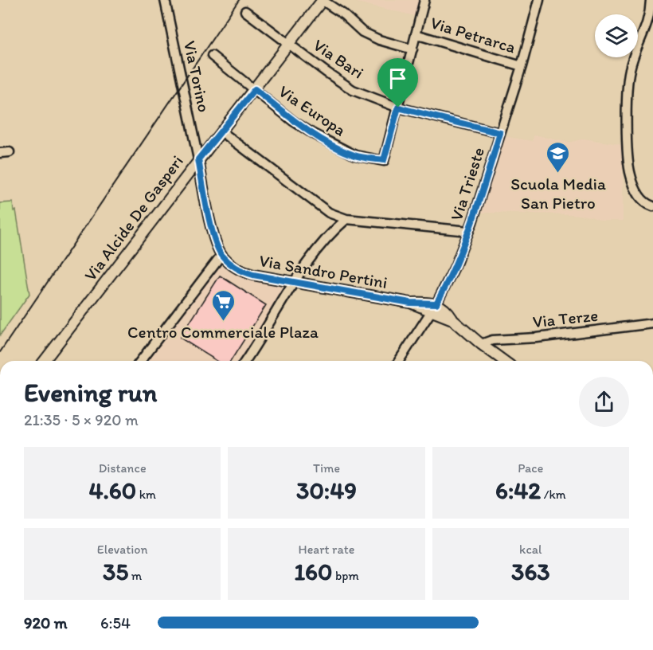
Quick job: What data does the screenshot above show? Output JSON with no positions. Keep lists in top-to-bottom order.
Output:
{
  "streets": {
    "main road": ["Via Alcide De Gasperi", "Via Sandro Pertini"],
    "street": [
      "Via Petrarca",
      "Via Bari",
      "Via Torino",
      "Via Europa",
      "Via Trieste",
      "Via Terze"
    ]
  },
  "crossings": [
    ["Via Petrarca", "Via Trieste"],
    ["Via Bari", "Via Europa"],
    ["Via Bari", "Via Trieste"],
    ["Via Bari", "Via Alcide De Gasperi"],
    ["Via Torino", "Via Alcide De Gasperi"],
    ["Via Europa", "Via Alcide De Gasperi"],
    ["Via Trieste", "Via Sandro Pertini"]
  ],
  "places": {
    "school or university": ["Scuola Media San Pietro"],
    "supermarket": ["Centro Commerciale Plaza"]
  },
  "page": {
    "heading": ["Evening run", "21:35 · 5 × 920 m"],
    "stats": [
      ["Distance", "4.60 km"],
      ["Time", "30:49"],
      ["Pace", "6:42 /km"],
      ["Elevation", "35 m"],
      ["Heart rate", "160 bpm"],
      ["kcal", "363"]
    ],
    "list": [
      {
        "name": "920 m",
        "note": "6:54"
      }
    ]
  }
}
